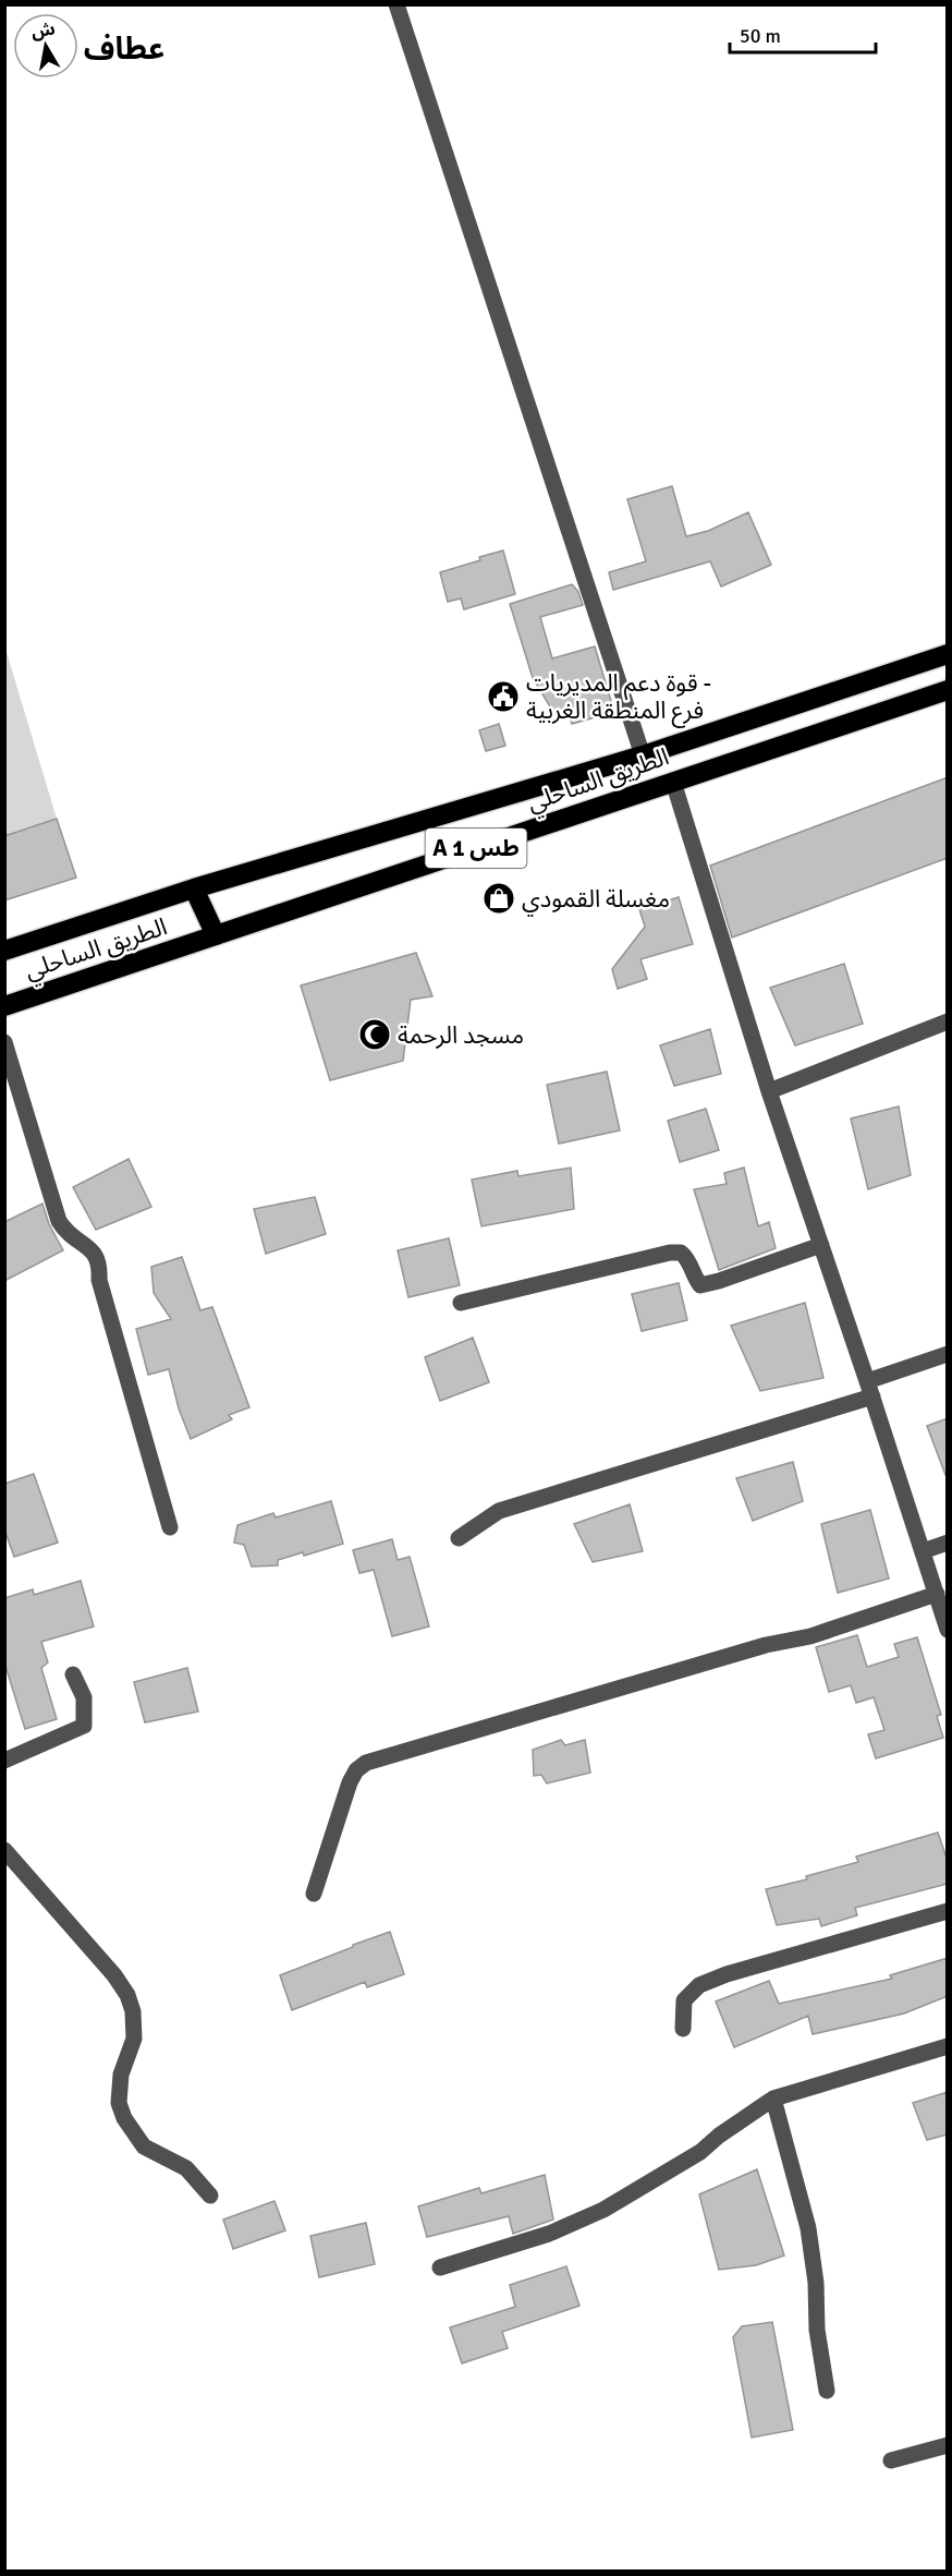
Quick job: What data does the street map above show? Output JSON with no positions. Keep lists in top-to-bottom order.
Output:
{
  "streets": {
    "highway": ["الطريق الساحلي", "A 1 طس"]
  },
  "districts": ["عطاف"],
  "places": {
    "public building": ["قوة دعم المديريات - فرع المنطقة الغربية"],
    "shop": ["مغسلة القمودي"],
    "mosque": ["مسجد الرحمة"]
  },
  "scale_bar": "50 m",
  "north": "top"
}
